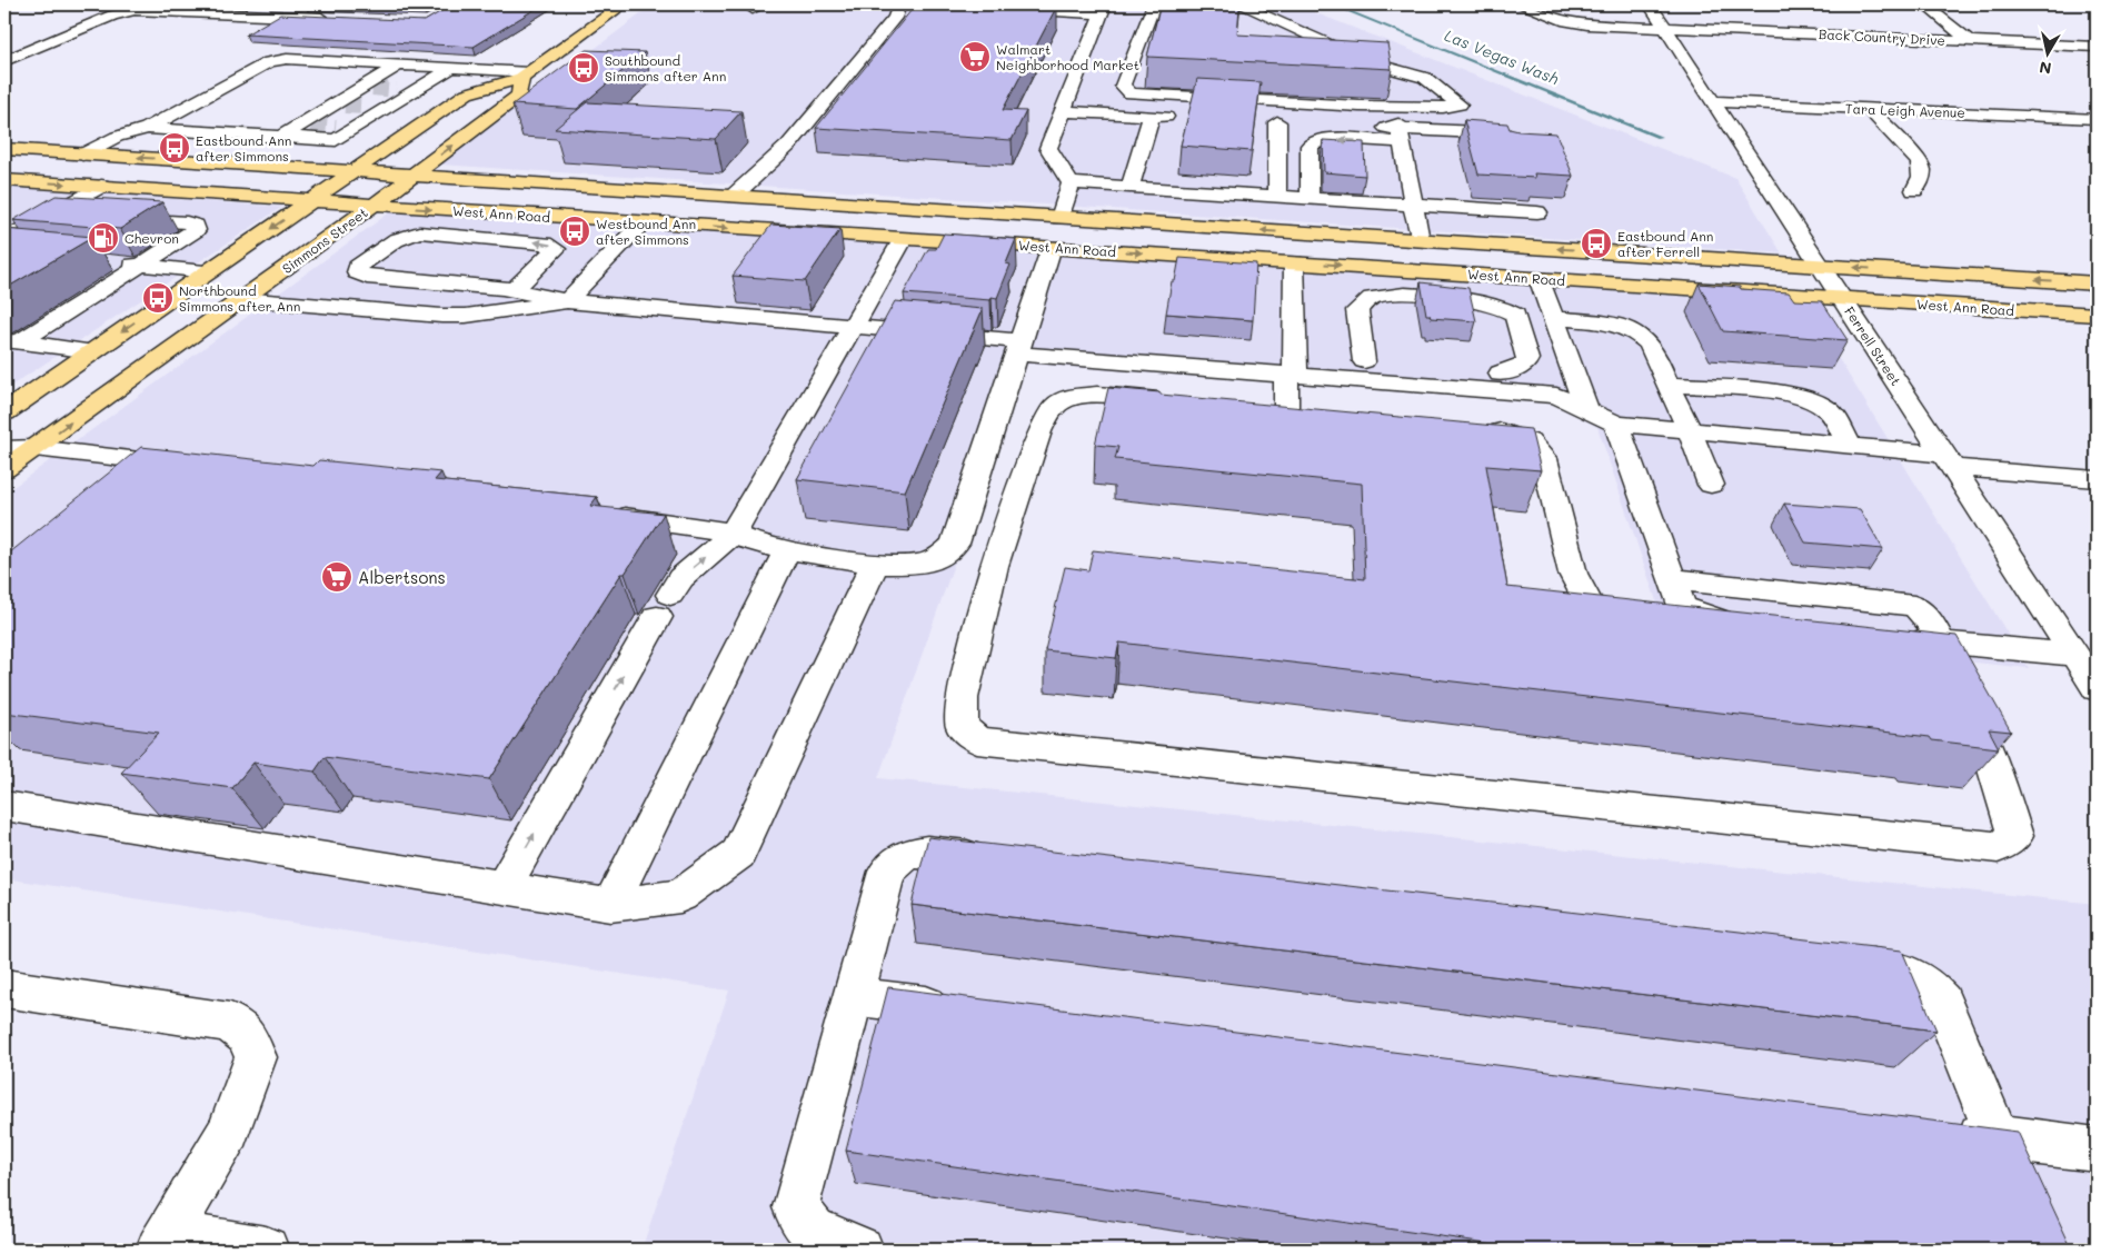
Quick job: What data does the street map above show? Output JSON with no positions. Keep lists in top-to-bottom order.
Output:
{
  "streets": {
    "main road": ["West Ann Road", "Simmons Street"],
    "street": ["Back Country Drive", "Tara Leigh Avenue", "Ferrell Street"]
  },
  "crossings": [
    ["Back Country Drive", "Ferrell Street"],
    ["Tara Leigh Avenue", "Ferrell Street"],
    ["West Ann Road", "Simmons Street"],
    ["West Ann Road", "Ferrell Street"]
  ],
  "water": ["Las Vegas Wash"],
  "places": {
    "supermarket": ["Walmart Neighborhood Market", "Albertsons"],
    "bus stop": [
      "Southbound Simmons after Ann",
      "Eastbound Ann after Simmons",
      "Westbound Ann after Simmons",
      "Eastbound Ann after Ferrell",
      "Northbound Simmons after Ann"
    ],
    "fuel station": ["Chevron"]
  },
  "north": "bottom"
}
